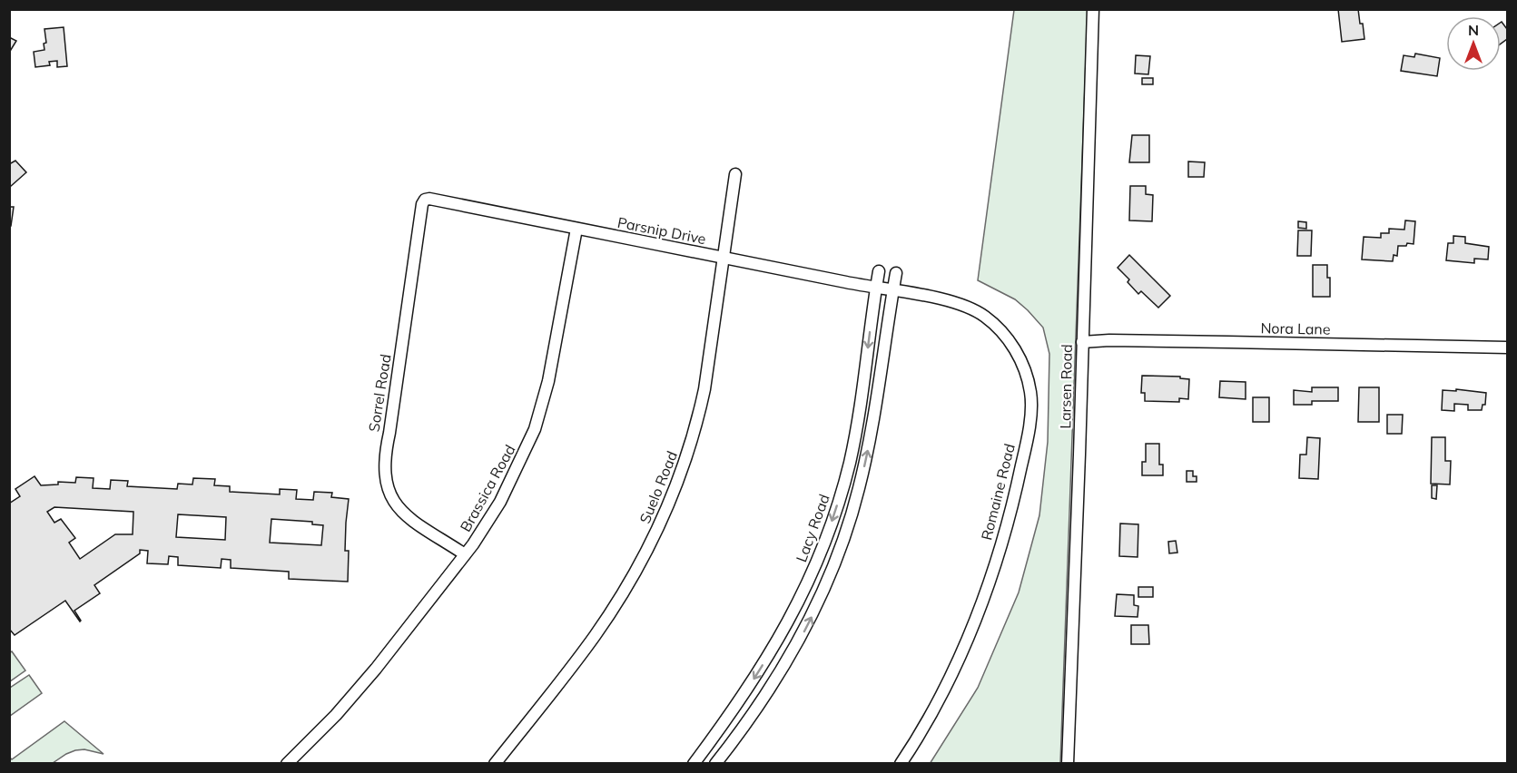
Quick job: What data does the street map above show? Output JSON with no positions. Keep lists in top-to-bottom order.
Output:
{
  "streets": {
    "street": [
      "Parsnip Drive",
      "Nora Lane",
      "Larsen Road",
      "Sorrel Road",
      "Suelo Road",
      "Brassica Road",
      "Romaine Road",
      "Lacy Road"
    ]
  },
  "crossings": [
    ["Parsnip Drive", "Sorrel Road"],
    ["Parsnip Drive", "Suelo Road"],
    ["Parsnip Drive", "Brassica Road"],
    ["Parsnip Drive", "Romaine Road"],
    ["Parsnip Drive", "Lacy Road"],
    ["Nora Lane", "Larsen Road"],
    ["Sorrel Road", "Brassica Road"]
  ],
  "north": "top"
}
